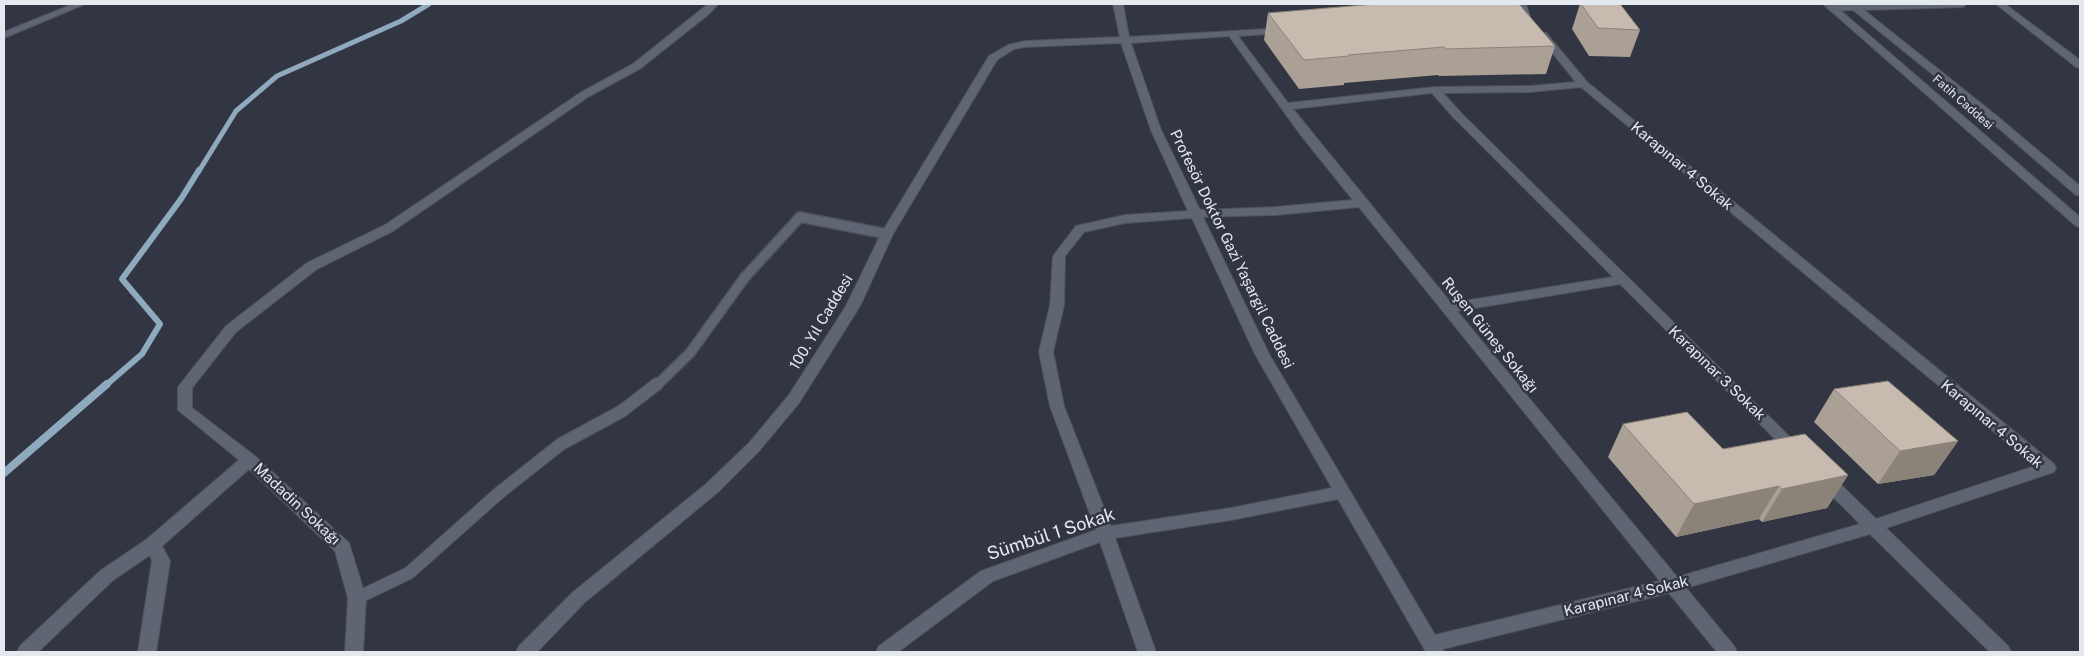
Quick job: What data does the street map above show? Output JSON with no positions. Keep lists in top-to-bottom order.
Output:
{
  "streets": {
    "street": [
      "Fatih Caddesi",
      "Karapınar 4 Sokak",
      "Profesör Doktor Gazi Yaşargil Caddesi",
      "100. Yıl Caddesi",
      "Ruşen Güneş Sokağı",
      "Karapınar 3 Sokak",
      "Madadin Sokağı",
      "Sümbül 1 Sokak"
    ]
  },
  "crossings": [
    ["Karapınar 4 Sokak", "Profesör Doktor Gazi Yaşargil Caddesi"],
    ["Karapınar 4 Sokak", "Ruşen Güneş Sokağı"],
    ["Karapınar 4 Sokak", "Karapınar 3 Sokak"],
    ["Profesör Doktor Gazi Yaşargil Caddesi", "100. Yıl Caddesi"],
    ["Profesör Doktor Gazi Yaşargil Caddesi", "Sümbül 1 Sokak"],
    ["100. Yıl Caddesi", "Ruşen Güneş Sokağı"]
  ]
}
